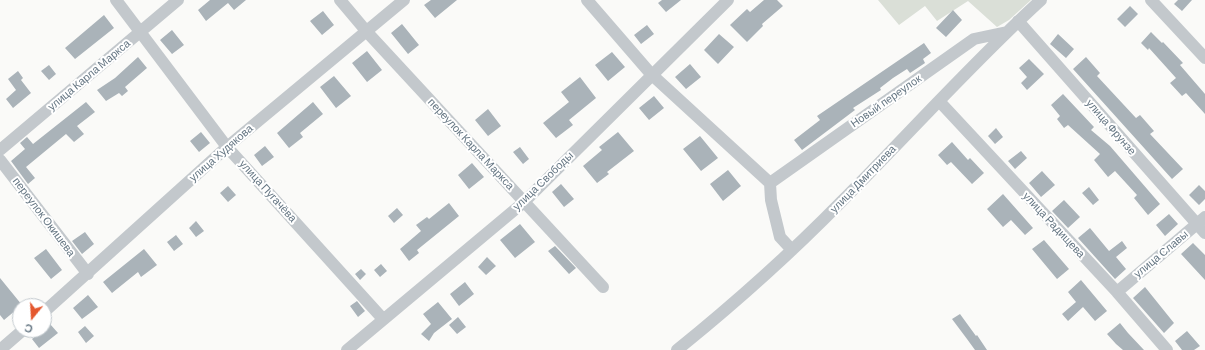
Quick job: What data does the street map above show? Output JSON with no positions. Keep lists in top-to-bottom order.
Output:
{
  "streets": {
    "street": [
      "улица Карла Маркса",
      "Новый переулок",
      "улица Фрунзе",
      "переулок Карла Маркса",
      "улица Худякова",
      "улица Дмитриева",
      "улица Свободы",
      "улица Пугачёва",
      "переулок Окишева",
      "улица Радищева",
      "улица Славы"
    ]
  },
  "crossings": [
    ["улица Карла Маркса", "улица Пугачёва"],
    ["Новый переулок", "улица Дмитриева"],
    ["улица Фрунзе", "улица Дмитриева"],
    ["улица Фрунзе", "улица Славы"],
    ["переулок Карла Маркса", "улица Худякова"],
    ["переулок Карла Маркса", "улица Свободы"],
    ["улица Худякова", "улица Пугачёва"],
    ["улица Худякова", "переулок Окишева"],
    ["улица Дмитриева", "улица Радищева"],
    ["улица Свободы", "улица Пугачёва"],
    ["улица Радищева", "улица Славы"]
  ],
  "north": "bottom"
}
